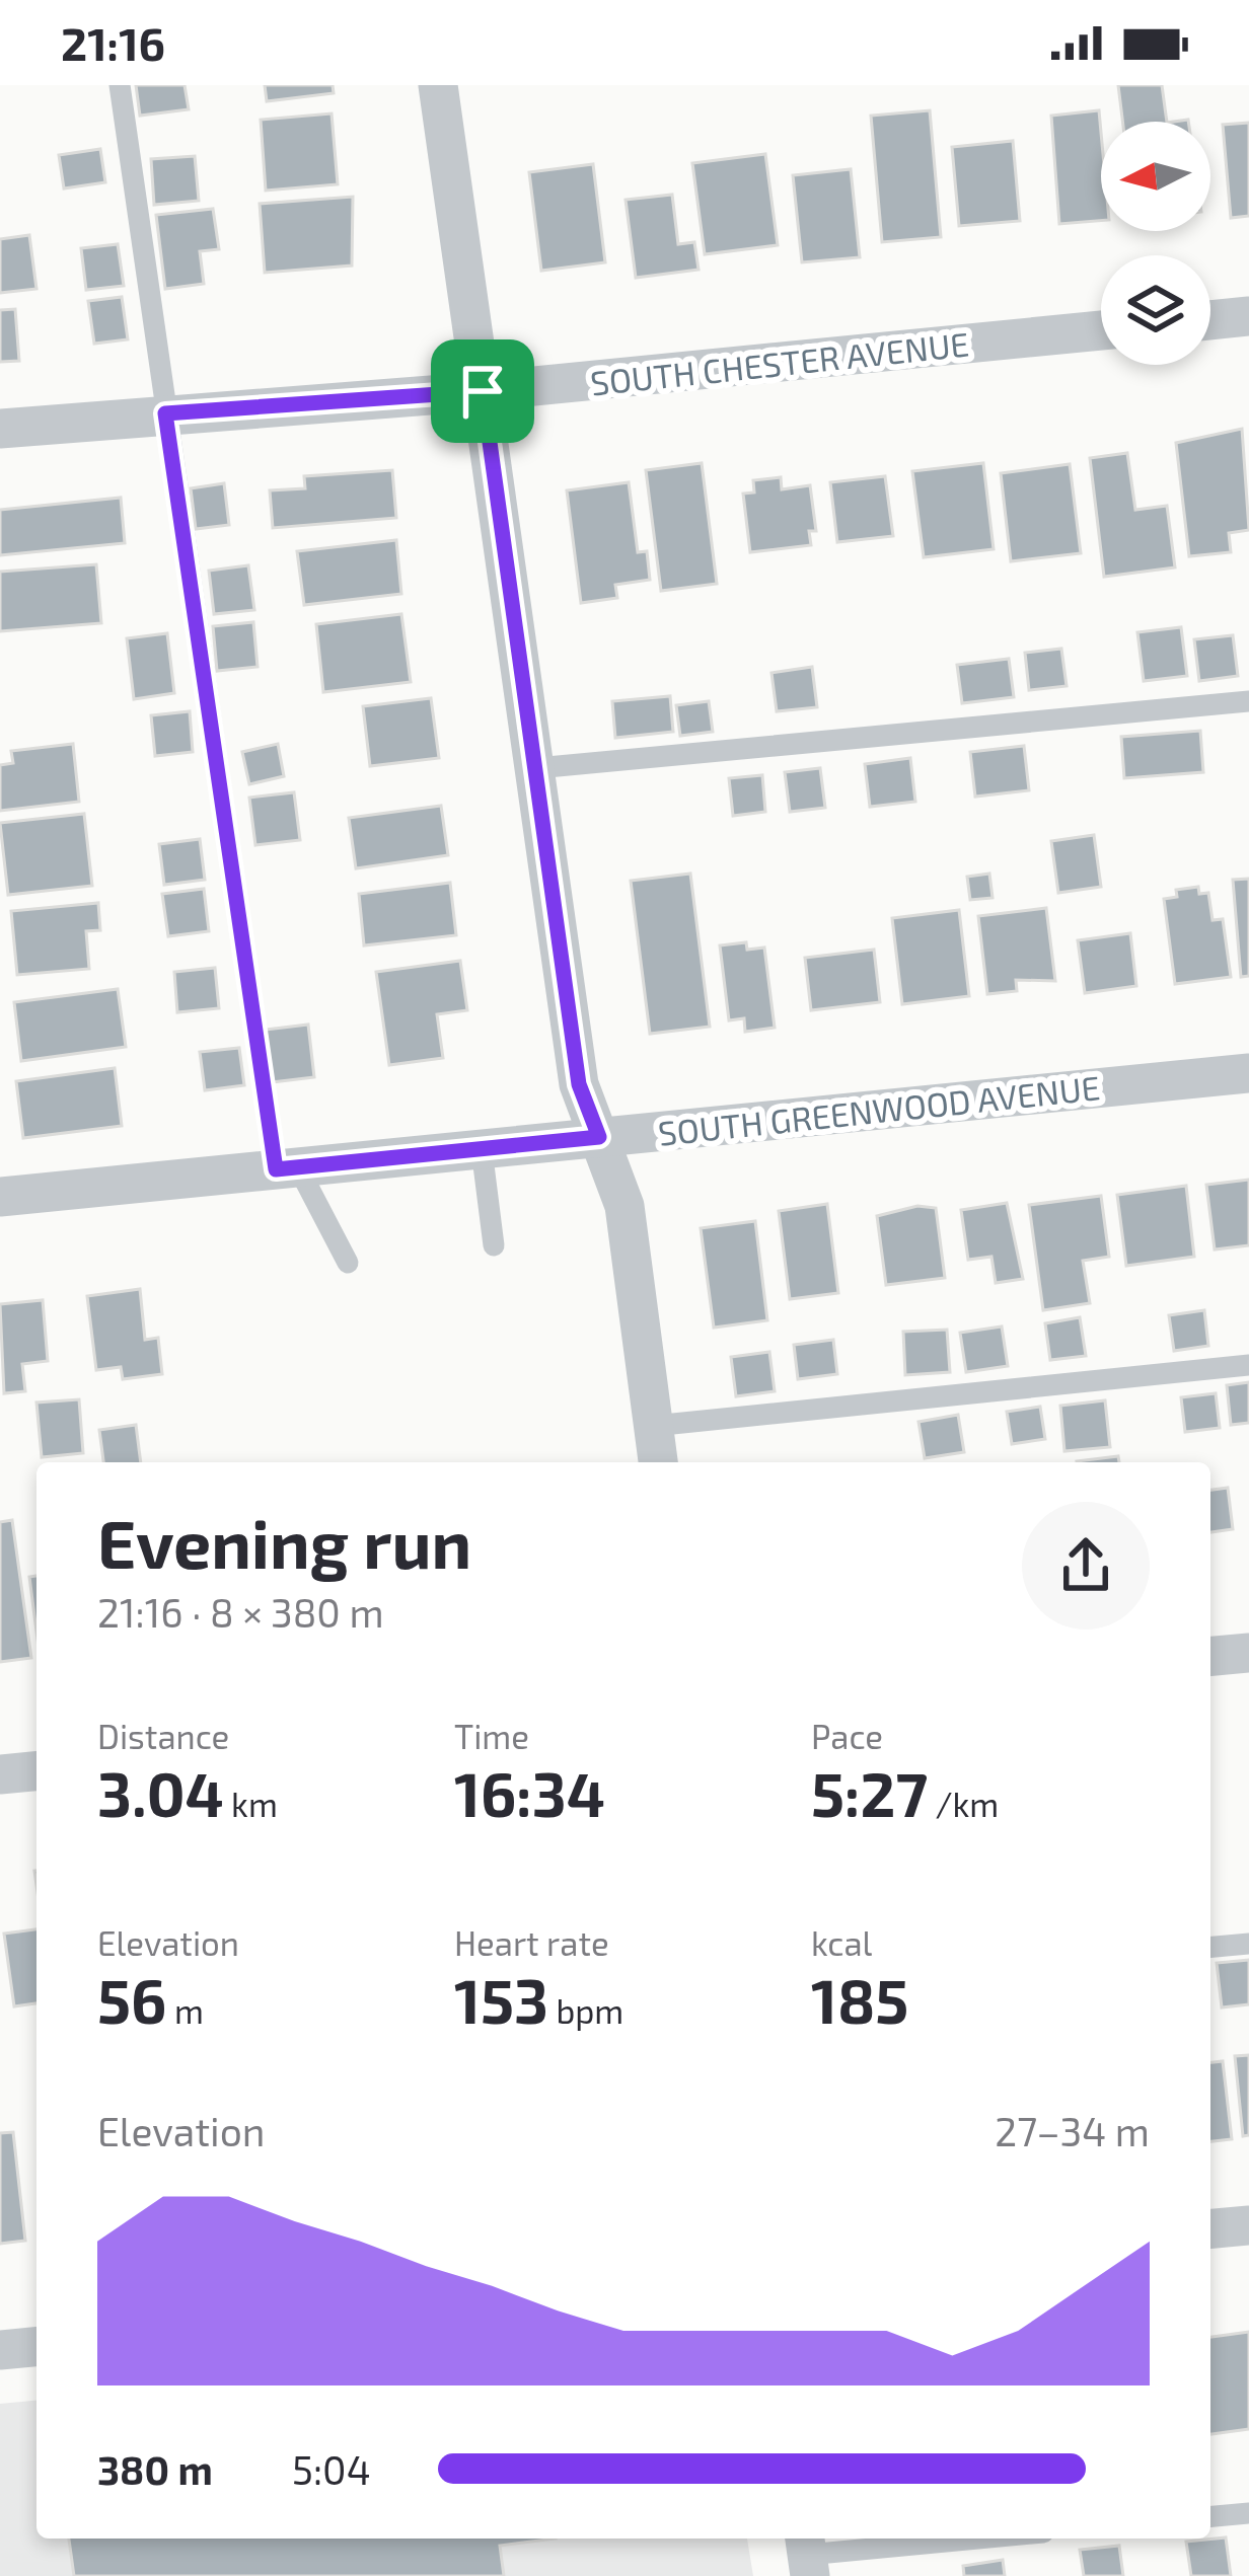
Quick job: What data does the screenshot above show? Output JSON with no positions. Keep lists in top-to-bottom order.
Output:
{
  "streets": {
    "street": ["SOUTH CHESTER AVENUE", "SOUTH GREENWOOD AVENUE"]
  },
  "north": "left",
  "page": {
    "status": "21:16",
    "heading": ["Evening run", "21:16 · 8 × 380 m"],
    "stats": [
      ["Distance", "3.04 km"],
      ["Time", "16:34"],
      ["Pace", "5:27 /km"],
      ["Elevation", "56 m"],
      ["Heart rate", "153 bpm"],
      ["kcal", "185"]
    ],
    "chart": ["Elevation", "27–34 m"],
    "list": [
      {
        "name": "380 m",
        "note": "5:04"
      }
    ]
  }
}
